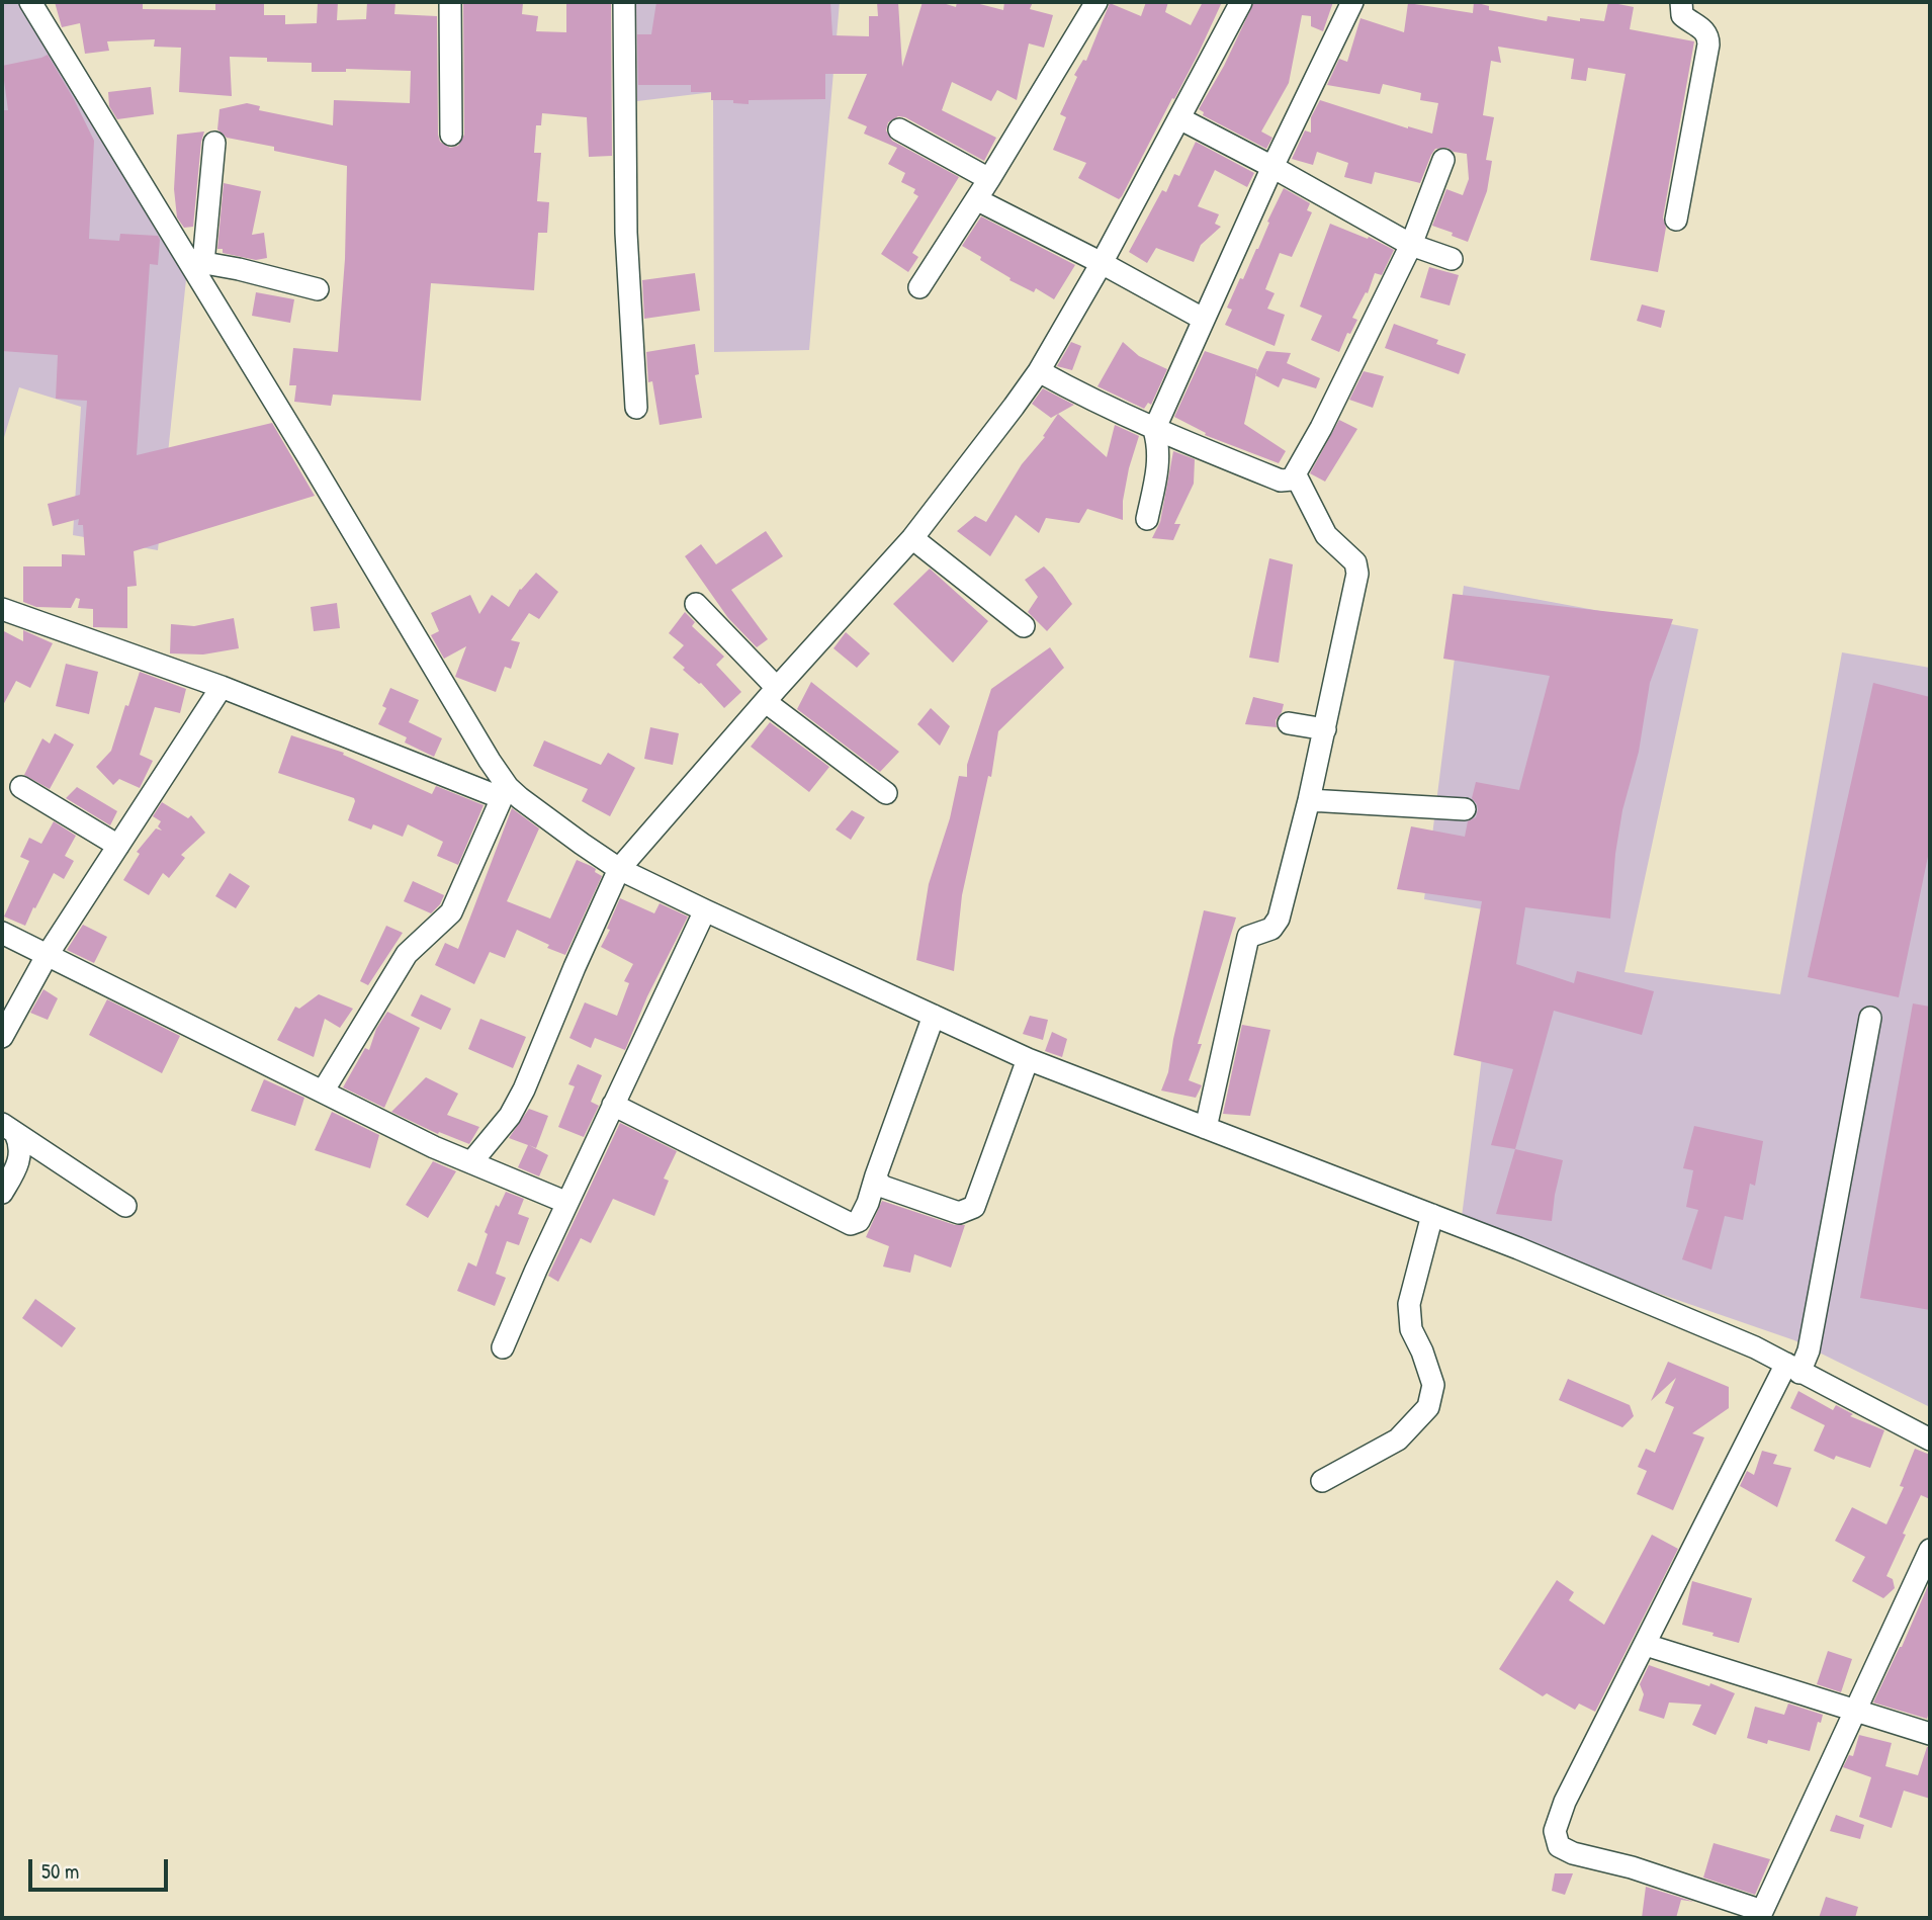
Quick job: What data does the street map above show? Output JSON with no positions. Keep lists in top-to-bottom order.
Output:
{
  "scale_bar": "50 m"
}
